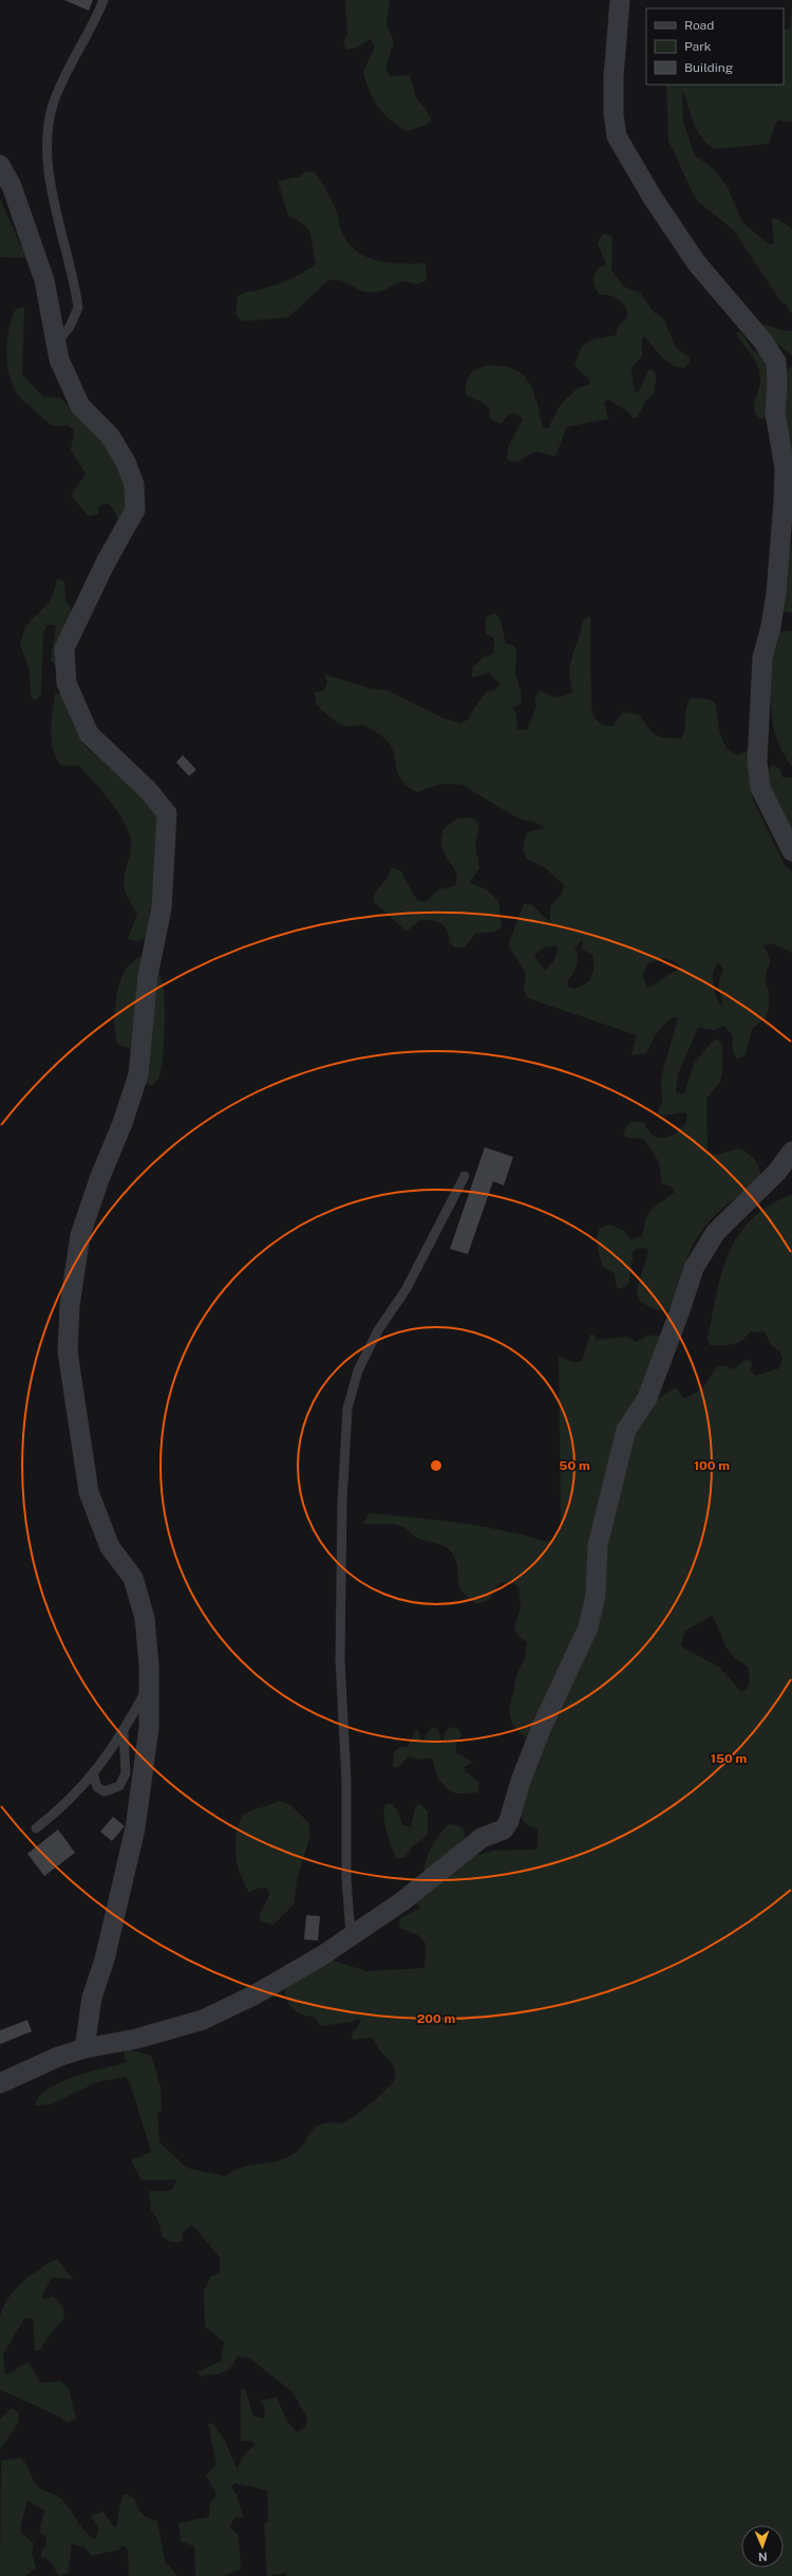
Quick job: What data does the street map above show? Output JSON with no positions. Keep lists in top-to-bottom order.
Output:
{
  "legend": ["Road", "Park", "Building"],
  "north": "bottom",
  "rings": [
    "50 m",
    "100 m",
    "150 m",
    "200 m"
  ]
}
